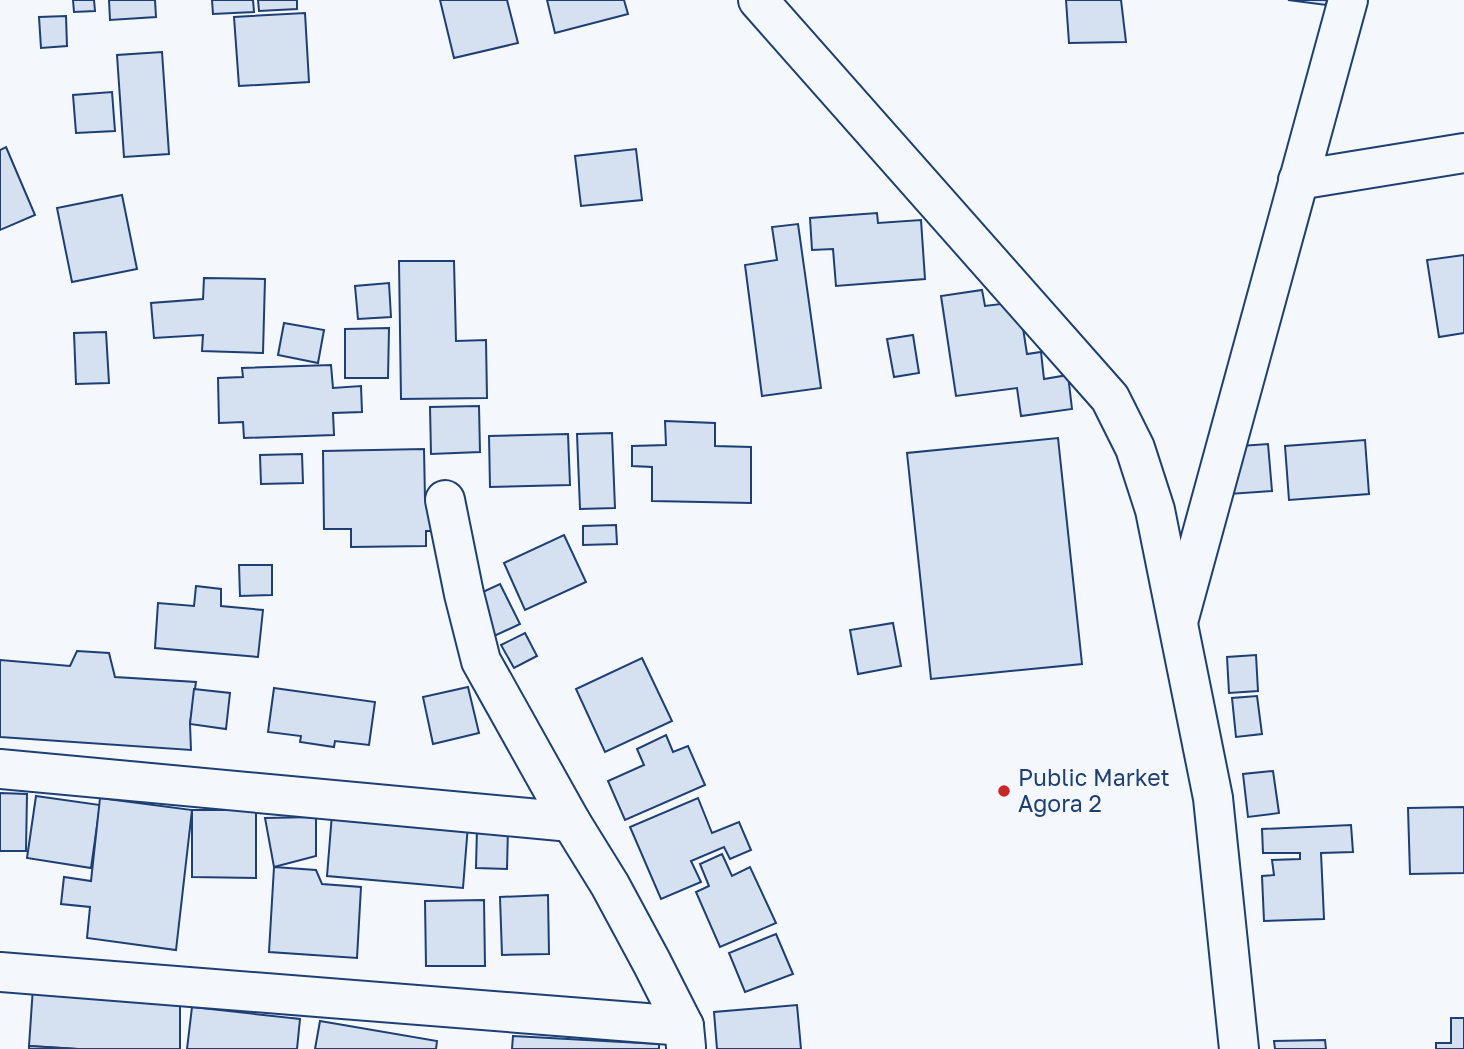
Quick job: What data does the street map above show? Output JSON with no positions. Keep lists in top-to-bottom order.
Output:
{
  "places": ["Public Market Agora 2"]
}
